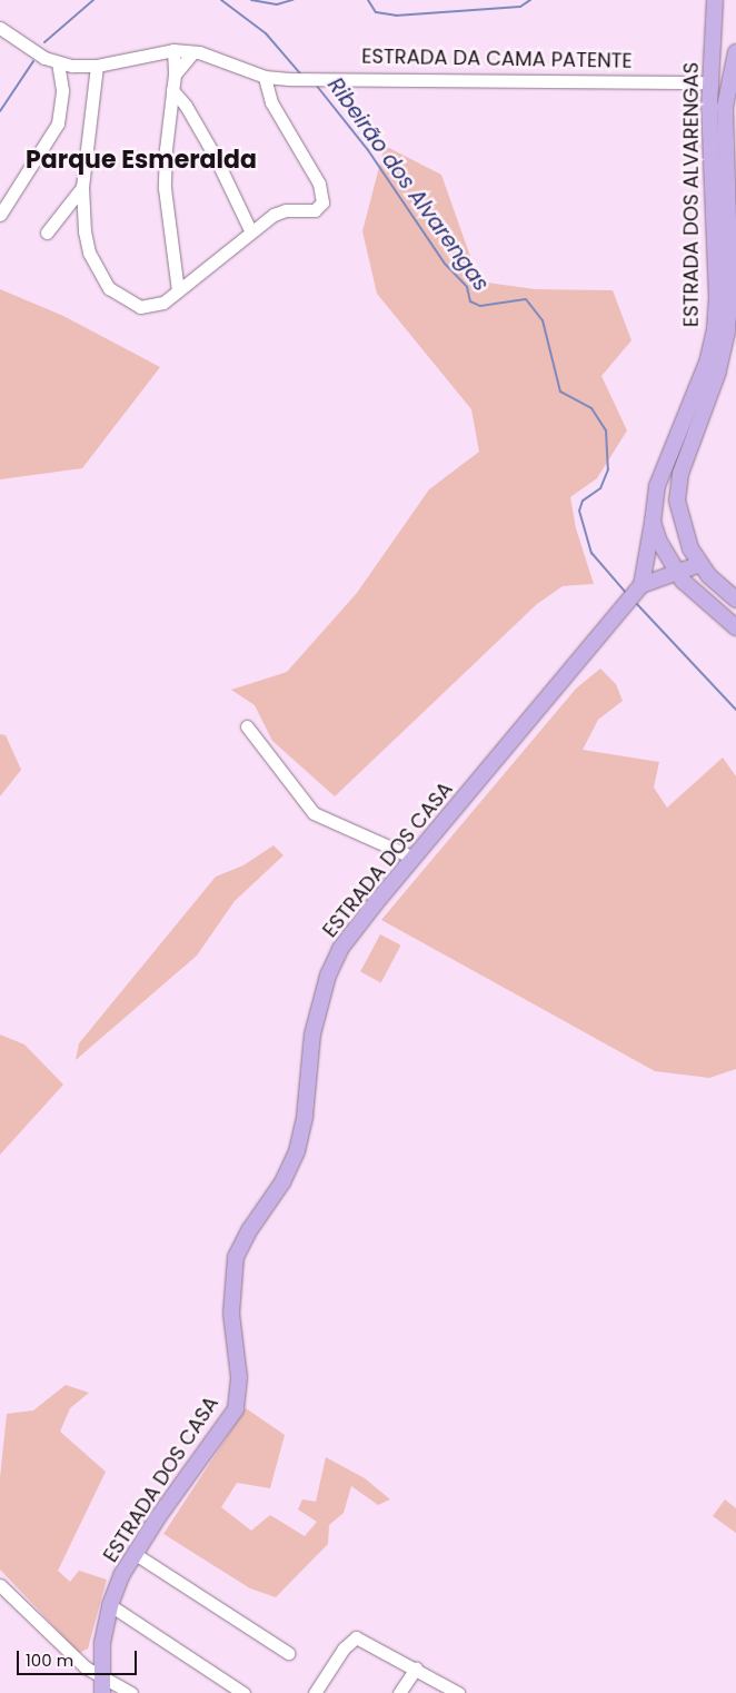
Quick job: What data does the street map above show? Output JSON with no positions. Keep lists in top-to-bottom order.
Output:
{
  "streets": {
    "main road": ["ESTRADA DOS ALVARENGAS", "ESTRADA DOS CASA"],
    "street": ["ESTRADA DA CAMA PATENTE"]
  },
  "crossings": [
    ["ESTRADA DA CAMA PATENTE", "ESTRADA DOS ALVARENGAS"],
    ["ESTRADA DOS ALVARENGAS", "ESTRADA DOS CASA"]
  ],
  "districts": ["Parque Esmeralda"],
  "water": ["Ribeirão dos Alvarengas"],
  "scale_bar": "100 m"
}
